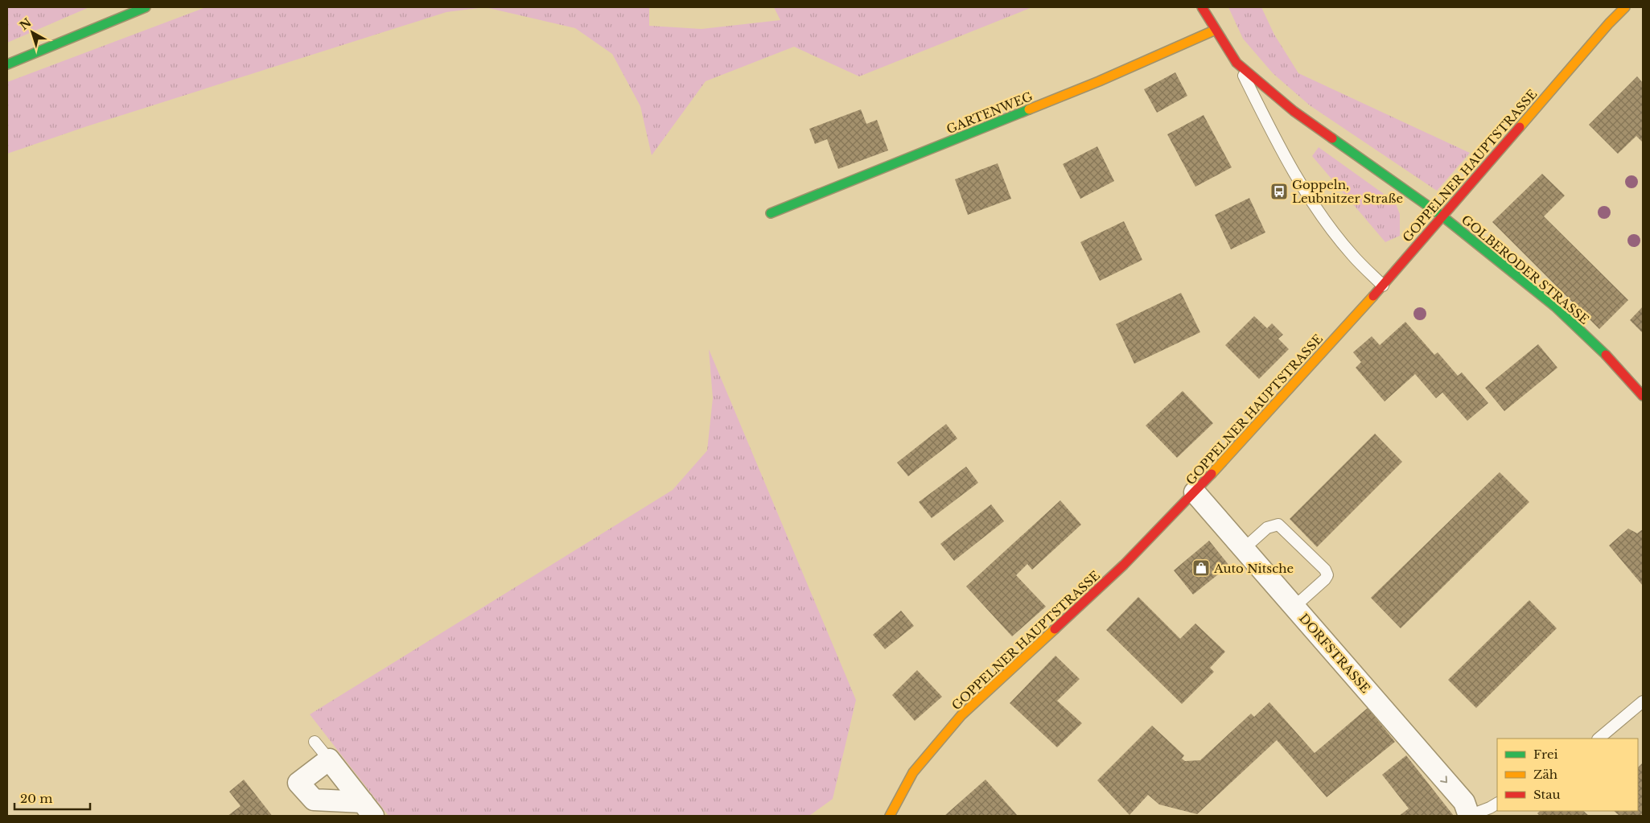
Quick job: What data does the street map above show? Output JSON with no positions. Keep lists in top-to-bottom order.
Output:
{
  "streets": {
    "street": [
      "GARTENWEG",
      "GOPPELNER HAUPTSTRASSE",
      "GOLBERODER STRASSE",
      "DORFSTRASSE"
    ]
  },
  "crossings": [
    ["GARTENWEG", "GOLBERODER STRASSE"],
    ["GOPPELNER HAUPTSTRASSE", "GOLBERODER STRASSE"],
    ["GOPPELNER HAUPTSTRASSE", "DORFSTRASSE"]
  ],
  "one_way": ["DORFSTRASSE"],
  "places": {
    "bus stop": ["Goppeln, Leubnitzer Straße"],
    "shop": ["Auto Nitsche"]
  },
  "legend": ["Frei", "Zäh", "Stau"],
  "scale_bar": "20 m",
  "north": "top left"
}
